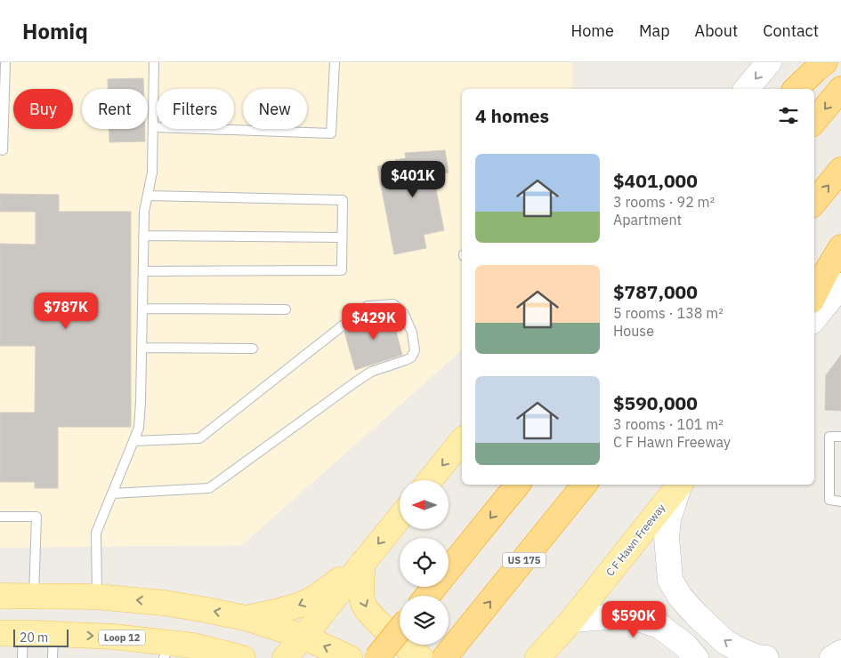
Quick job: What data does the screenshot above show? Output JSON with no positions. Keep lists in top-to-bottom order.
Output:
{
  "streets": {
    "highway": ["US 175"],
    "main road": ["C F Hawn Freeway", "Loop 12"]
  },
  "scale_bar": "20 m",
  "north": "left",
  "page": {
    "header": "Homiq",
    "nav": [
      "Home",
      "Map",
      "About",
      "Contact"
    ],
    "chip": [
      "Buy",
      "Rent",
      "Filters",
      "New"
    ],
    "heading": "4 homes",
    "list": [
      {
        "name": "$401,000",
        "note": "3 rooms · 92 m² · Apartment"
      },
      {
        "name": "$787,000",
        "note": "5 rooms · 138 m² · House"
      },
      {
        "name": "$590,000",
        "note": "3 rooms · 101 m² · C F Hawn Freeway"
      }
    ],
    "price": [
      "$401K",
      "$787K",
      "$429K",
      "$590K"
    ],
    "scale": "20 m"
  }
}
